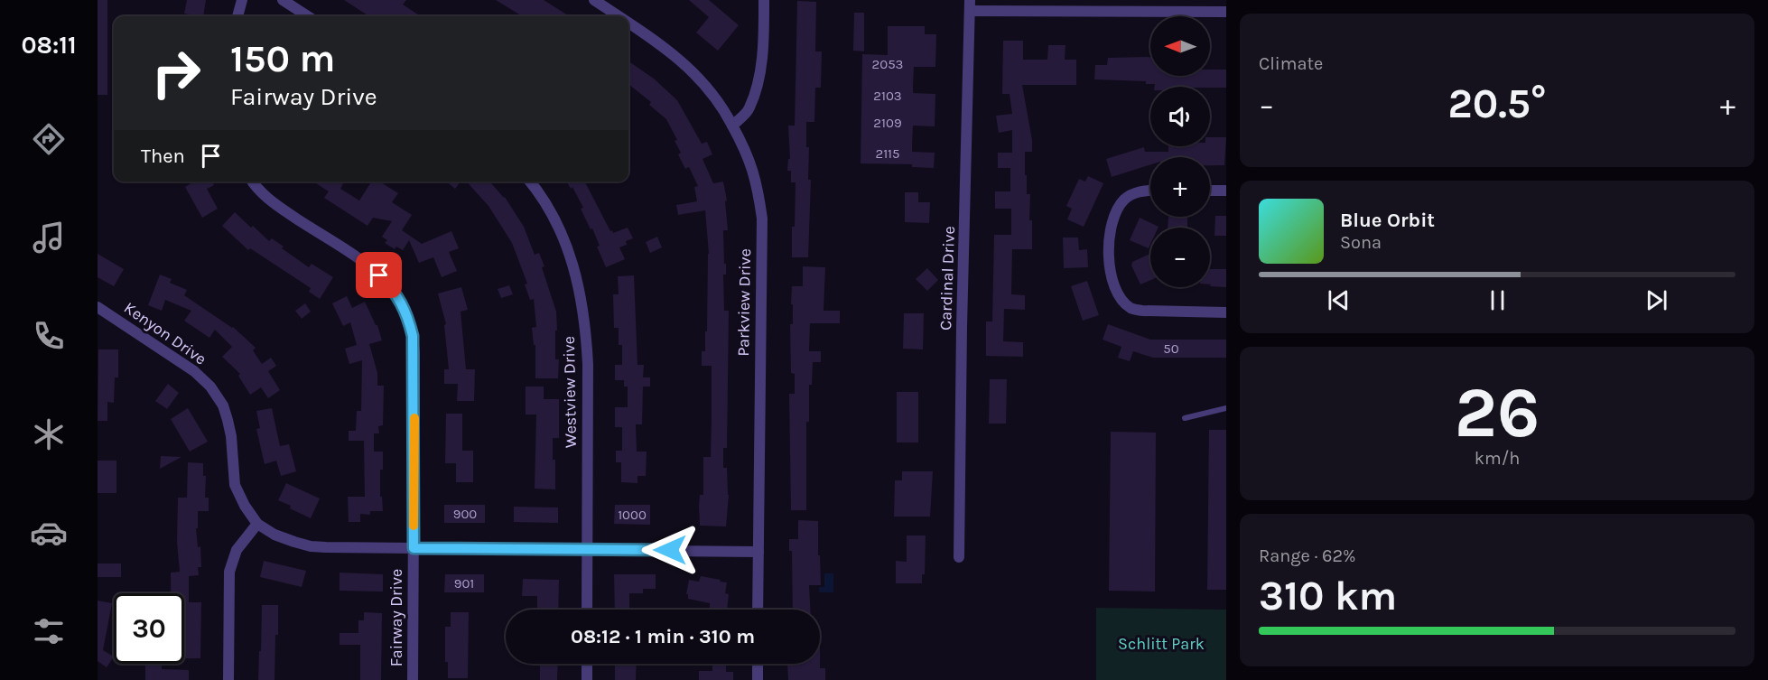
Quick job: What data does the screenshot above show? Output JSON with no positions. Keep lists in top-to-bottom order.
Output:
{
  "streets": {
    "street": [
      "Cardinal Drive",
      "Parkview Drive",
      "Kenyon Drive",
      "Westview Drive",
      "Fairway Drive"
    ]
  },
  "crossings": [
    ["Parkview Drive", "Kenyon Drive"],
    ["Kenyon Drive", "Westview Drive"],
    ["Kenyon Drive", "Fairway Drive"]
  ],
  "parks": ["Schlitt Park"],
  "house_numbers": [
    "2053",
    "2103",
    "2109",
    "2115",
    "50",
    "900",
    "1000",
    "901"
  ],
  "north": "left",
  "page": {
    "tabs": "08:11",
    "tile": [
      "Climate",
      ["26", "km/h"],
      ["Range · 62%", "310 km"]
    ],
    "map_buttons": ["+", "−"],
    "turn": ["150 m", "Fairway Drive"],
    "heat": ["−", "20.5°", "+"],
    "then": "Then",
    "song": ["Blue Orbit", "Sona"],
    "limit": "30",
    "trip": "08:12 · 1 min · 310 m"
  }
}
